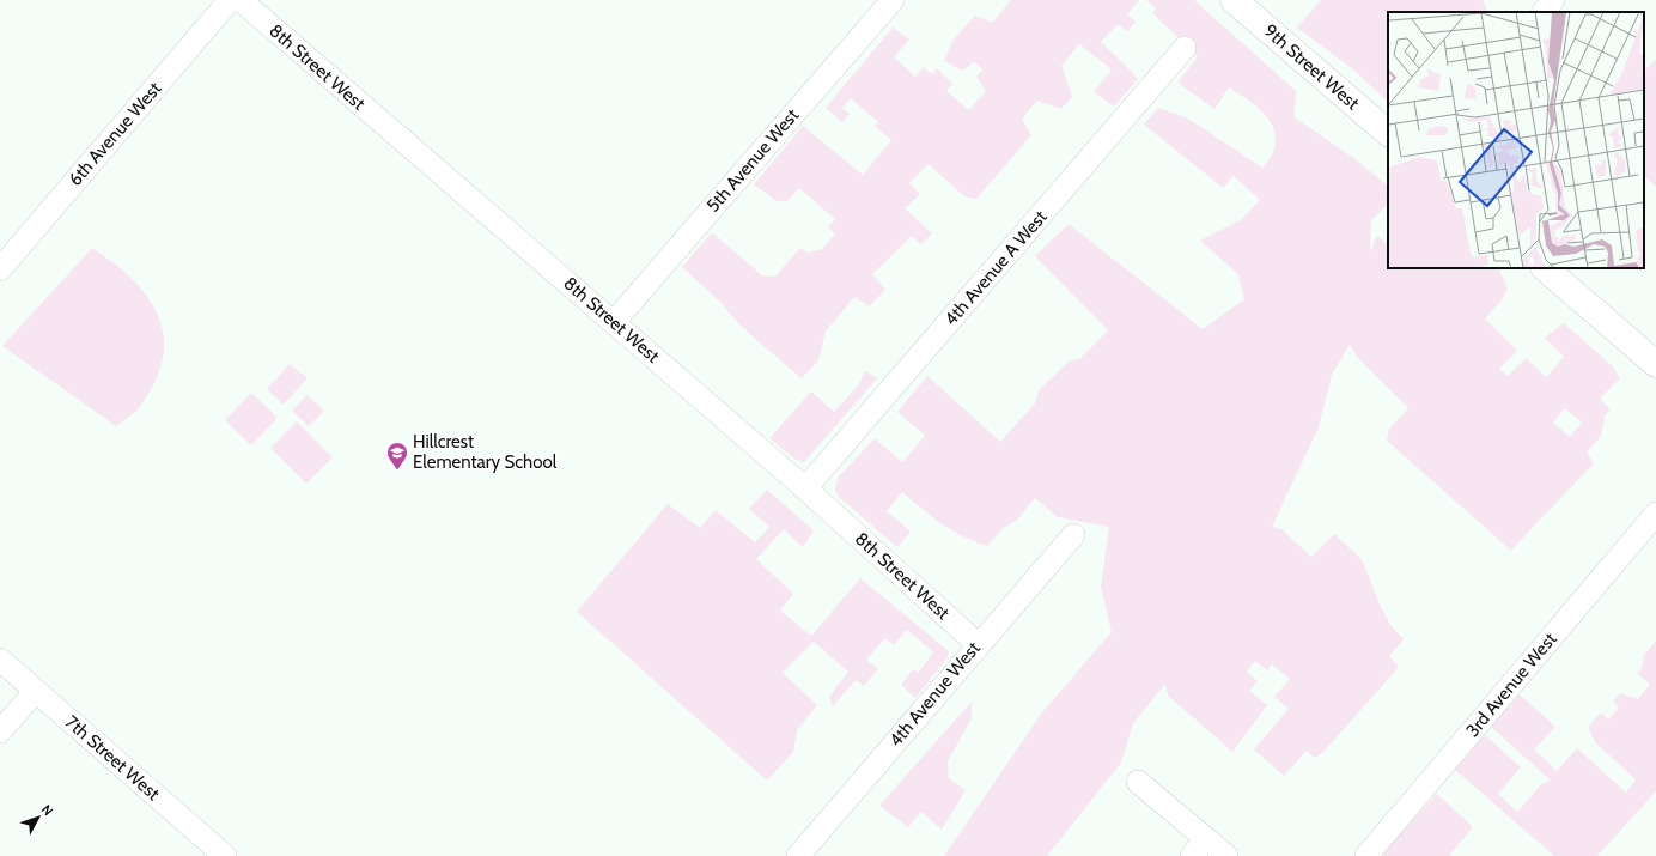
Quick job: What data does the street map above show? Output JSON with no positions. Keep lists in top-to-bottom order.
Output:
{
  "streets": {
    "street": [
      "8th Street West",
      "9th Street West",
      "6th Avenue West",
      "5th Avenue West",
      "4th Avenue A West",
      "3rd Avenue West",
      "4th Avenue West",
      "7th Street West"
    ]
  },
  "crossings": [
    ["8th Street West", "5th Avenue West"],
    ["8th Street West", "4th Avenue A West"],
    ["8th Street West", "4th Avenue West"]
  ],
  "places": {
    "school or university": ["Hillcrest Elementary School"]
  },
  "north": "top right"
}
